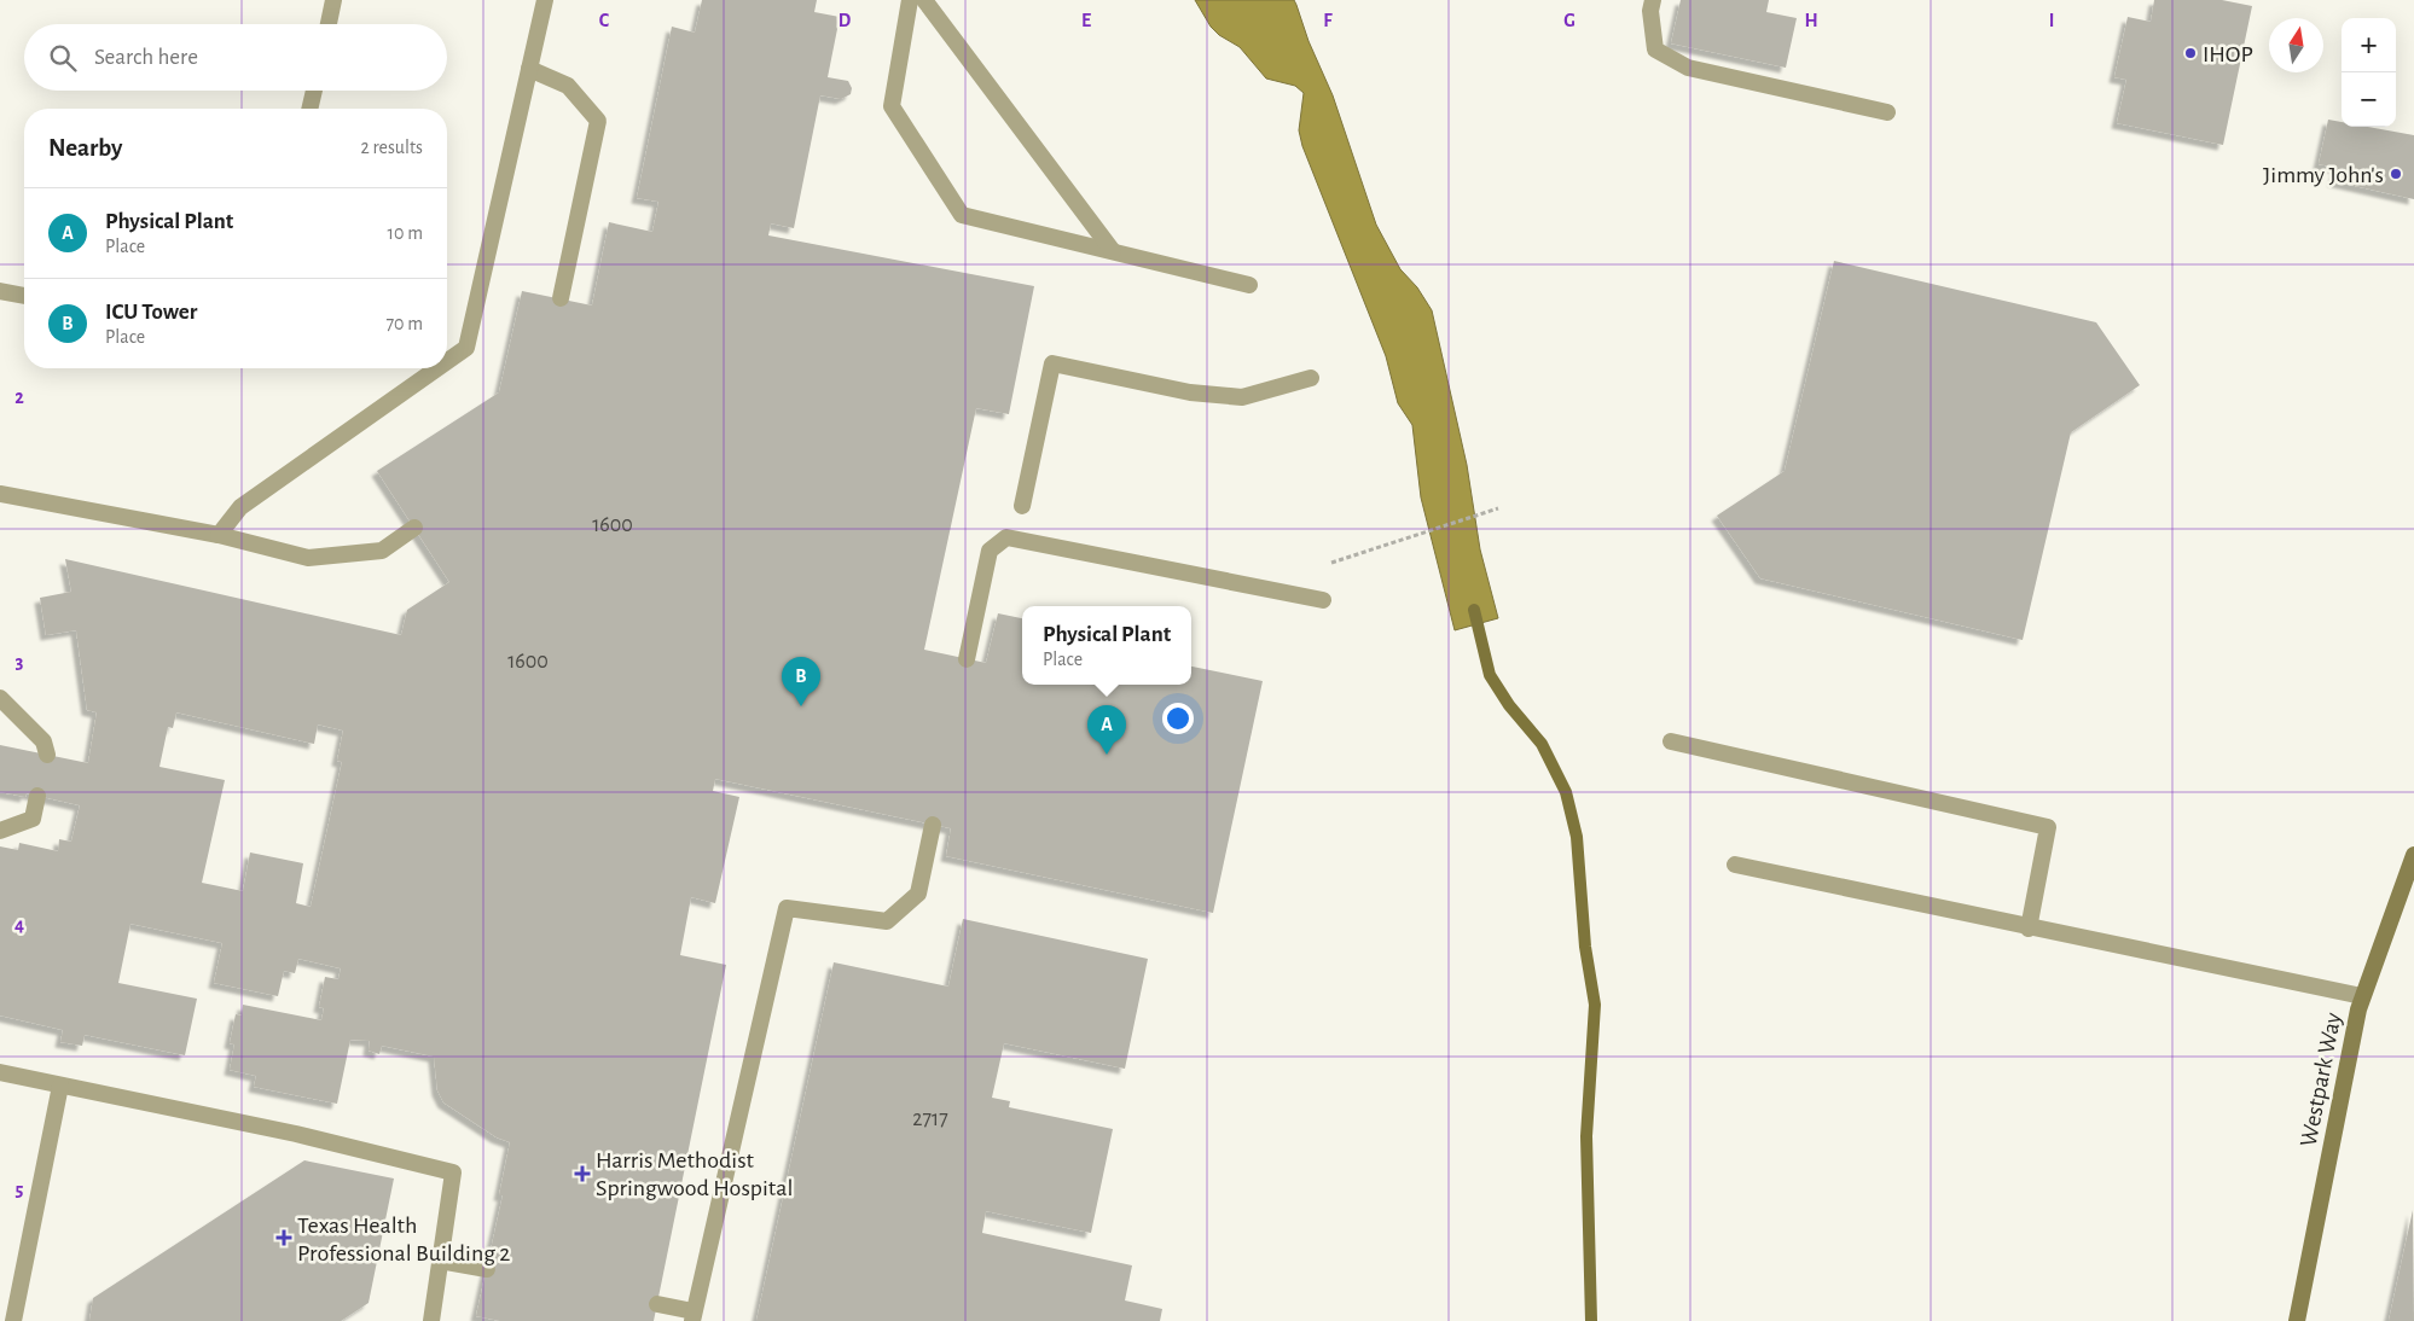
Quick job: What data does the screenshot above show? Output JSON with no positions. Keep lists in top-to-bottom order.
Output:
{
  "streets": {
    "main road": ["Westpark Way"]
  },
  "places": {
    "other": ["IHOP", "Jimmy John's"],
    "health": ["Harris Methodist Springwood Hospital", "Texas Health Professional Building 2"]
  },
  "house_numbers": ["1600", "1600", "2717"],
  "north": "top",
  "page": {
    "map_buttons": ["+", "−"],
    "search": "Search here",
    "heading": ["Nearby", "2 results"],
    "list": [
      {
        "mark": "A",
        "name": "Physical Plant",
        "note": "Place",
        "value": "10 m"
      },
      {
        "mark": "B",
        "name": "ICU Tower",
        "note": "Place",
        "value": "70 m"
      }
    ],
    "popup": ["Physical Plant", "Place"],
    "pins": ["B", "A"]
  },
  "grid": {
    "columns": [
      "C",
      "D",
      "E",
      "F",
      "G",
      "H",
      "I"
    ],
    "rows": [
      "2",
      "3",
      "4",
      "5"
    ]
  }
}
